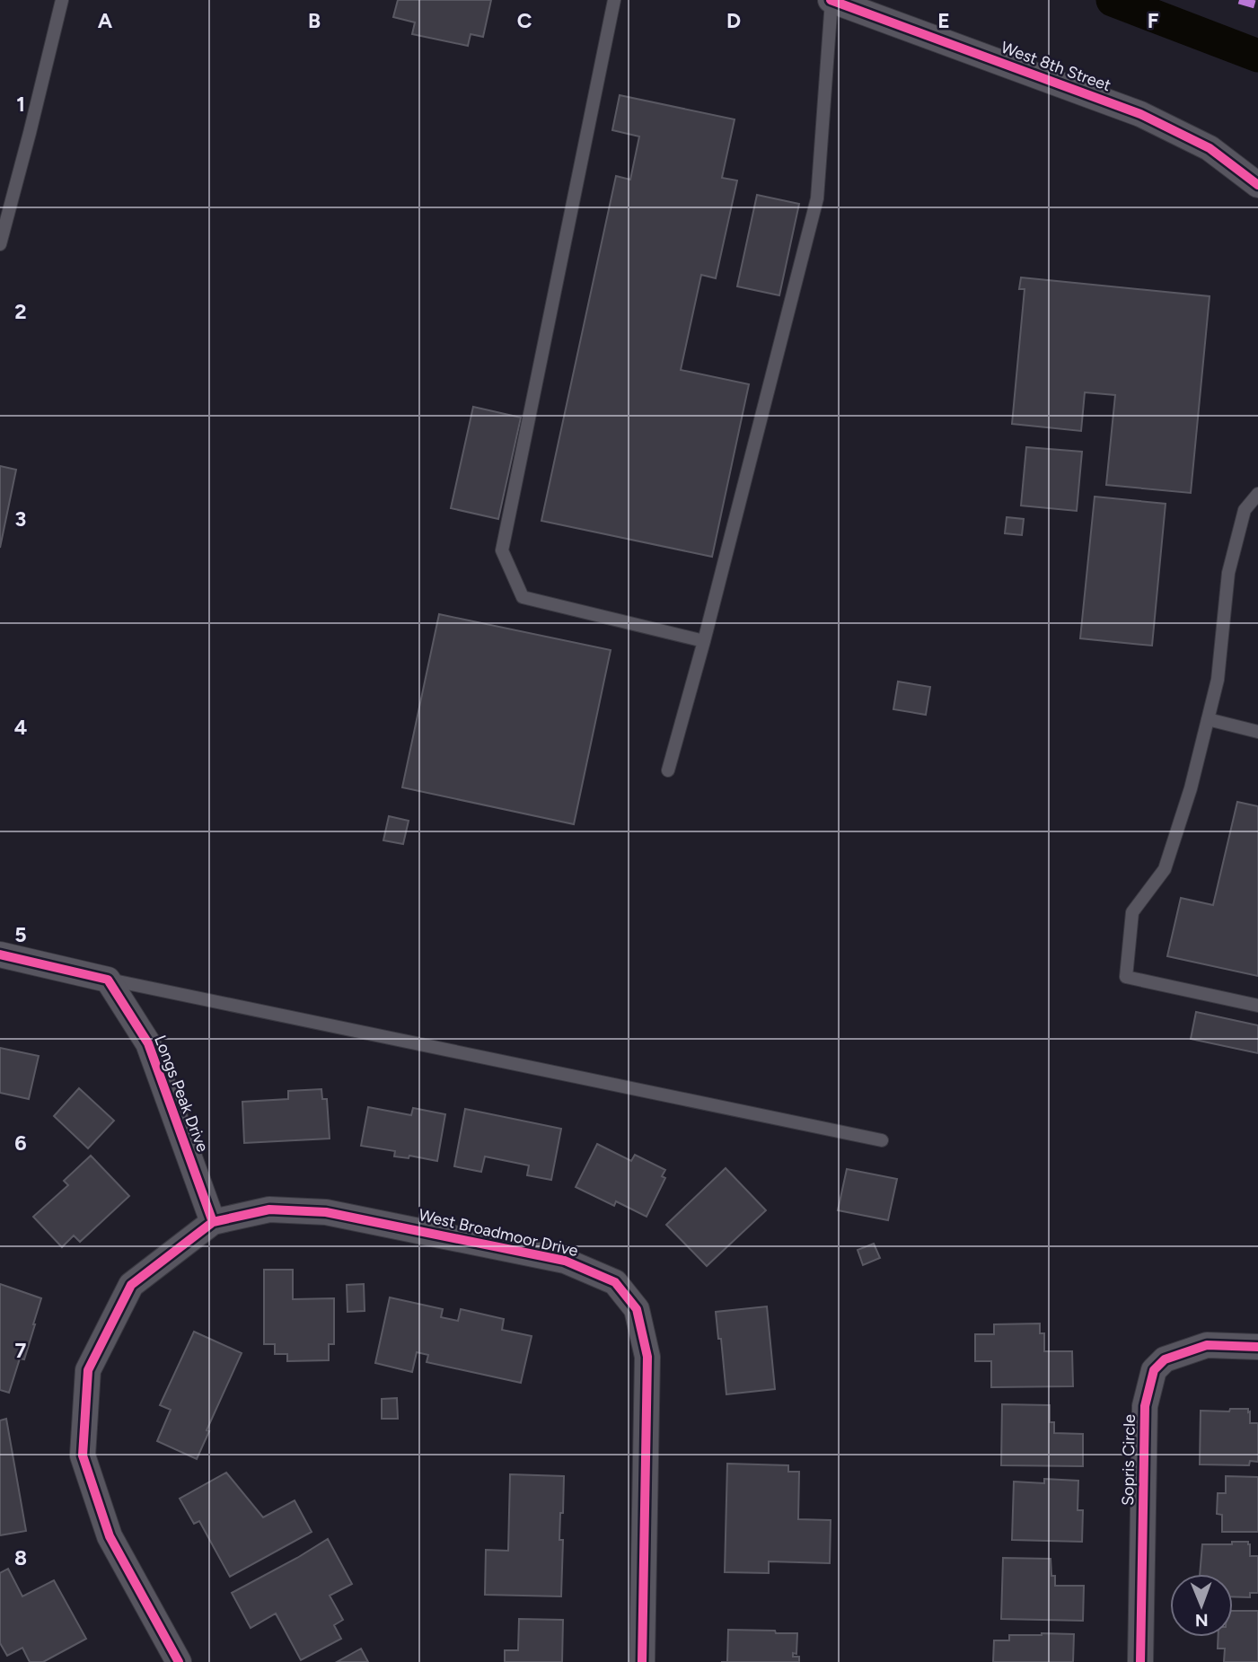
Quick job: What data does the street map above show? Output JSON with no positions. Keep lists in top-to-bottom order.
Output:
{
  "streets": {
    "street": [
      "West 8th Street",
      "Longs Peak Drive",
      "West Broadmoor Drive",
      "Sopris Circle"
    ]
  },
  "crossings": [
    ["Longs Peak Drive", "West Broadmoor Drive"]
  ],
  "north": "bottom",
  "grid": {
    "columns": [
      "A",
      "B",
      "C",
      "D",
      "E",
      "F"
    ],
    "rows": [
      "1",
      "2",
      "3",
      "4",
      "5",
      "6",
      "7",
      "8"
    ]
  }
}
